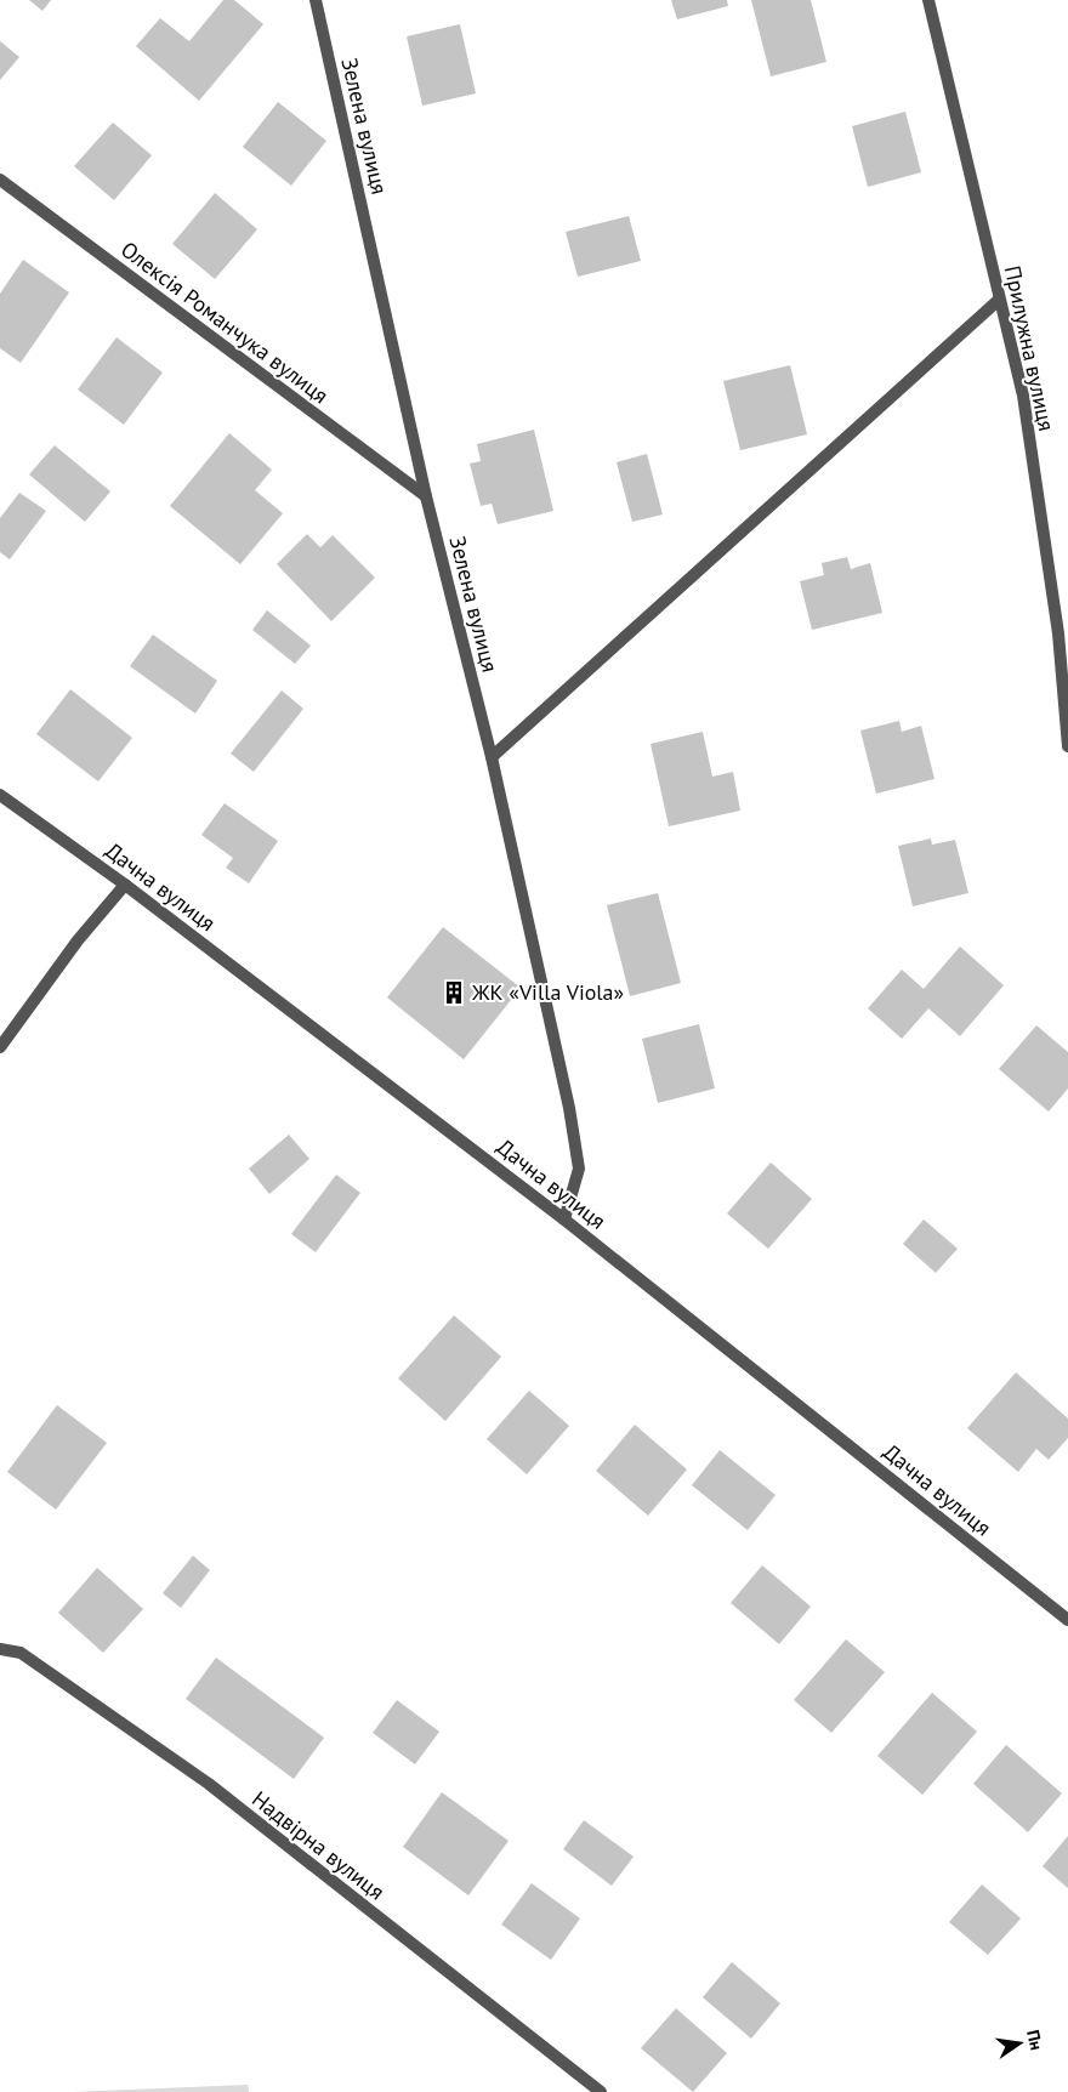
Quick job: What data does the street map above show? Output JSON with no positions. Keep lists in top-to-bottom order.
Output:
{
  "streets": {
    "street": [
      "Зелена вулиця",
      "Олексія Романчука вулиця",
      "Прилужна вулиця",
      "Дачна вулиця",
      "Надвірна вулиця"
    ]
  },
  "crossings": [
    ["Зелена вулиця", "Олексія Романчука вулиця"],
    ["Зелена вулиця", "Дачна вулиця"]
  ],
  "places": {
    "building": ["ЖК «Villa Viola»"]
  },
  "north": "right"
}
